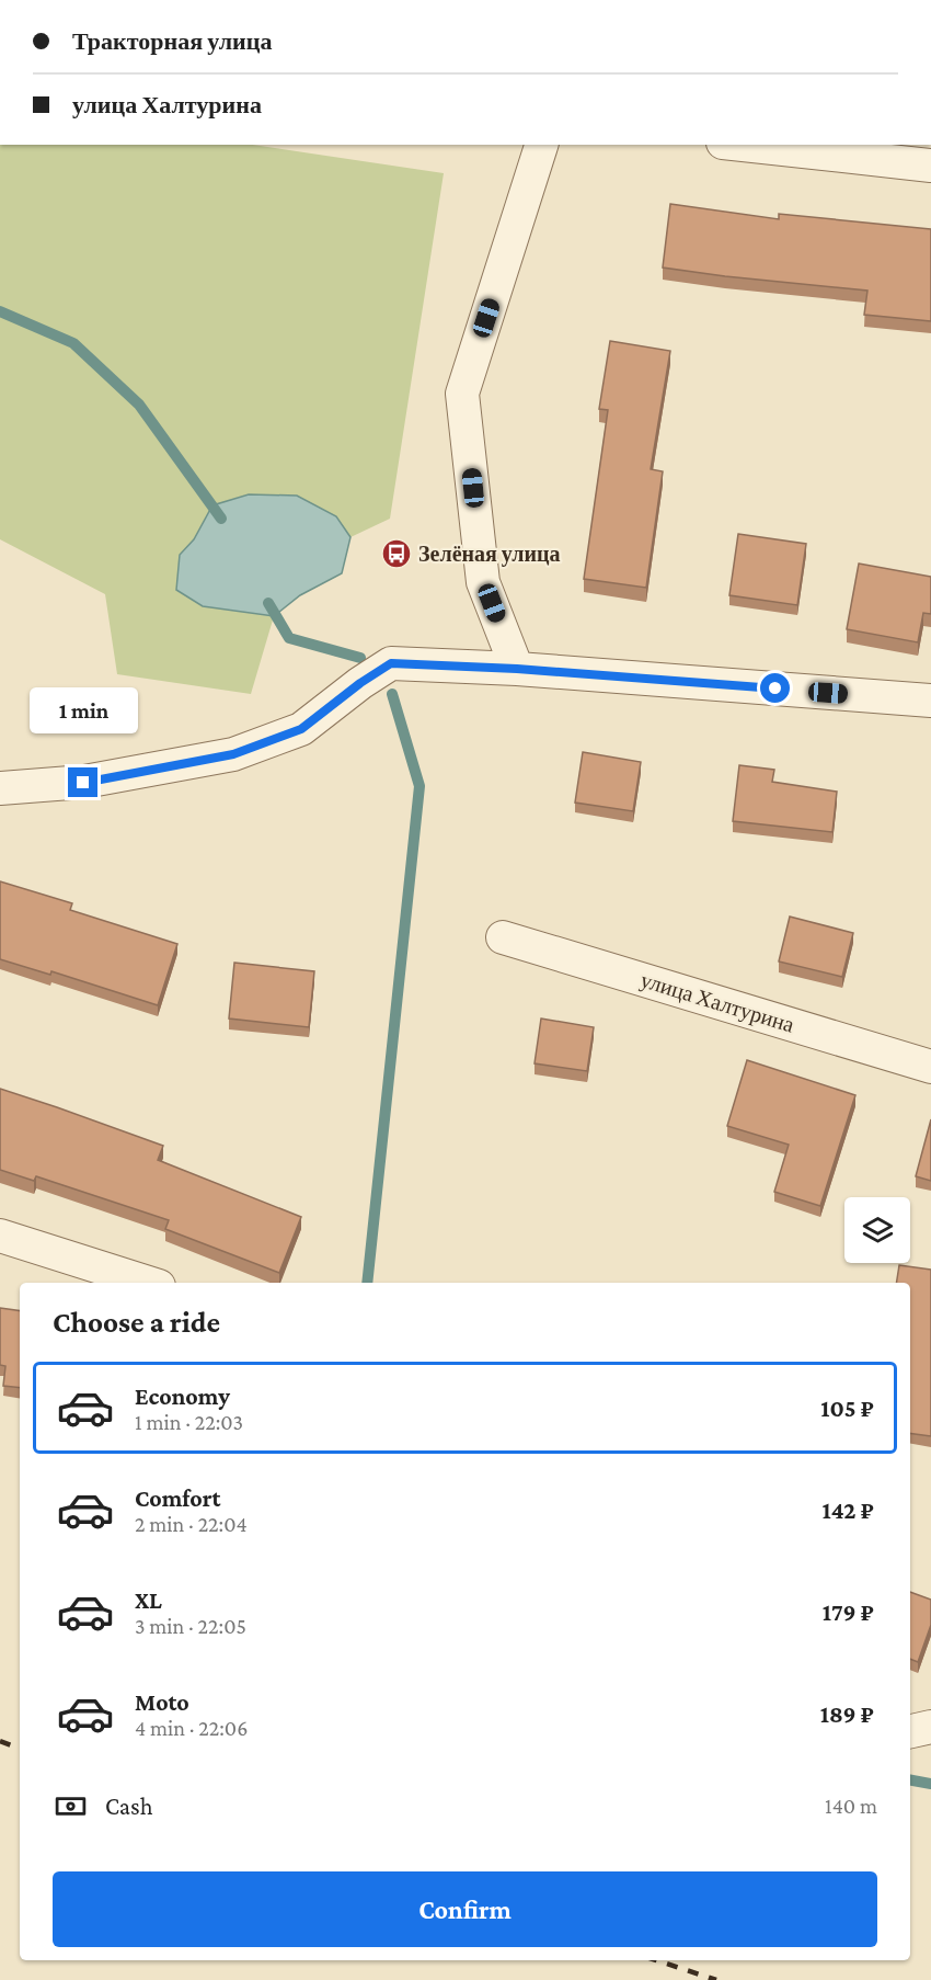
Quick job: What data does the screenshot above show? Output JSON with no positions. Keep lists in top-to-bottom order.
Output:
{
  "streets": {
    "street": ["улица Халтурина"]
  },
  "places": {
    "bus stop": ["Зелёная улица"]
  },
  "page": {
    "banner": ["Тракторная улица", "улица Халтурина"],
    "bubble": "1 min",
    "heading": "Choose a ride",
    "list": [
      {
        "name": "Economy",
        "note": "1 min · 22:03",
        "value": "105 ₽"
      },
      {
        "name": "Comfort",
        "note": "2 min · 22:04",
        "value": "142 ₽"
      },
      {
        "name": "XL",
        "note": "3 min · 22:05",
        "value": "179 ₽"
      },
      {
        "name": "Moto",
        "note": "4 min · 22:06",
        "value": "189 ₽"
      }
    ],
    "pay": ["Cash", "140 m"],
    "buttons": "Confirm"
  }
}
